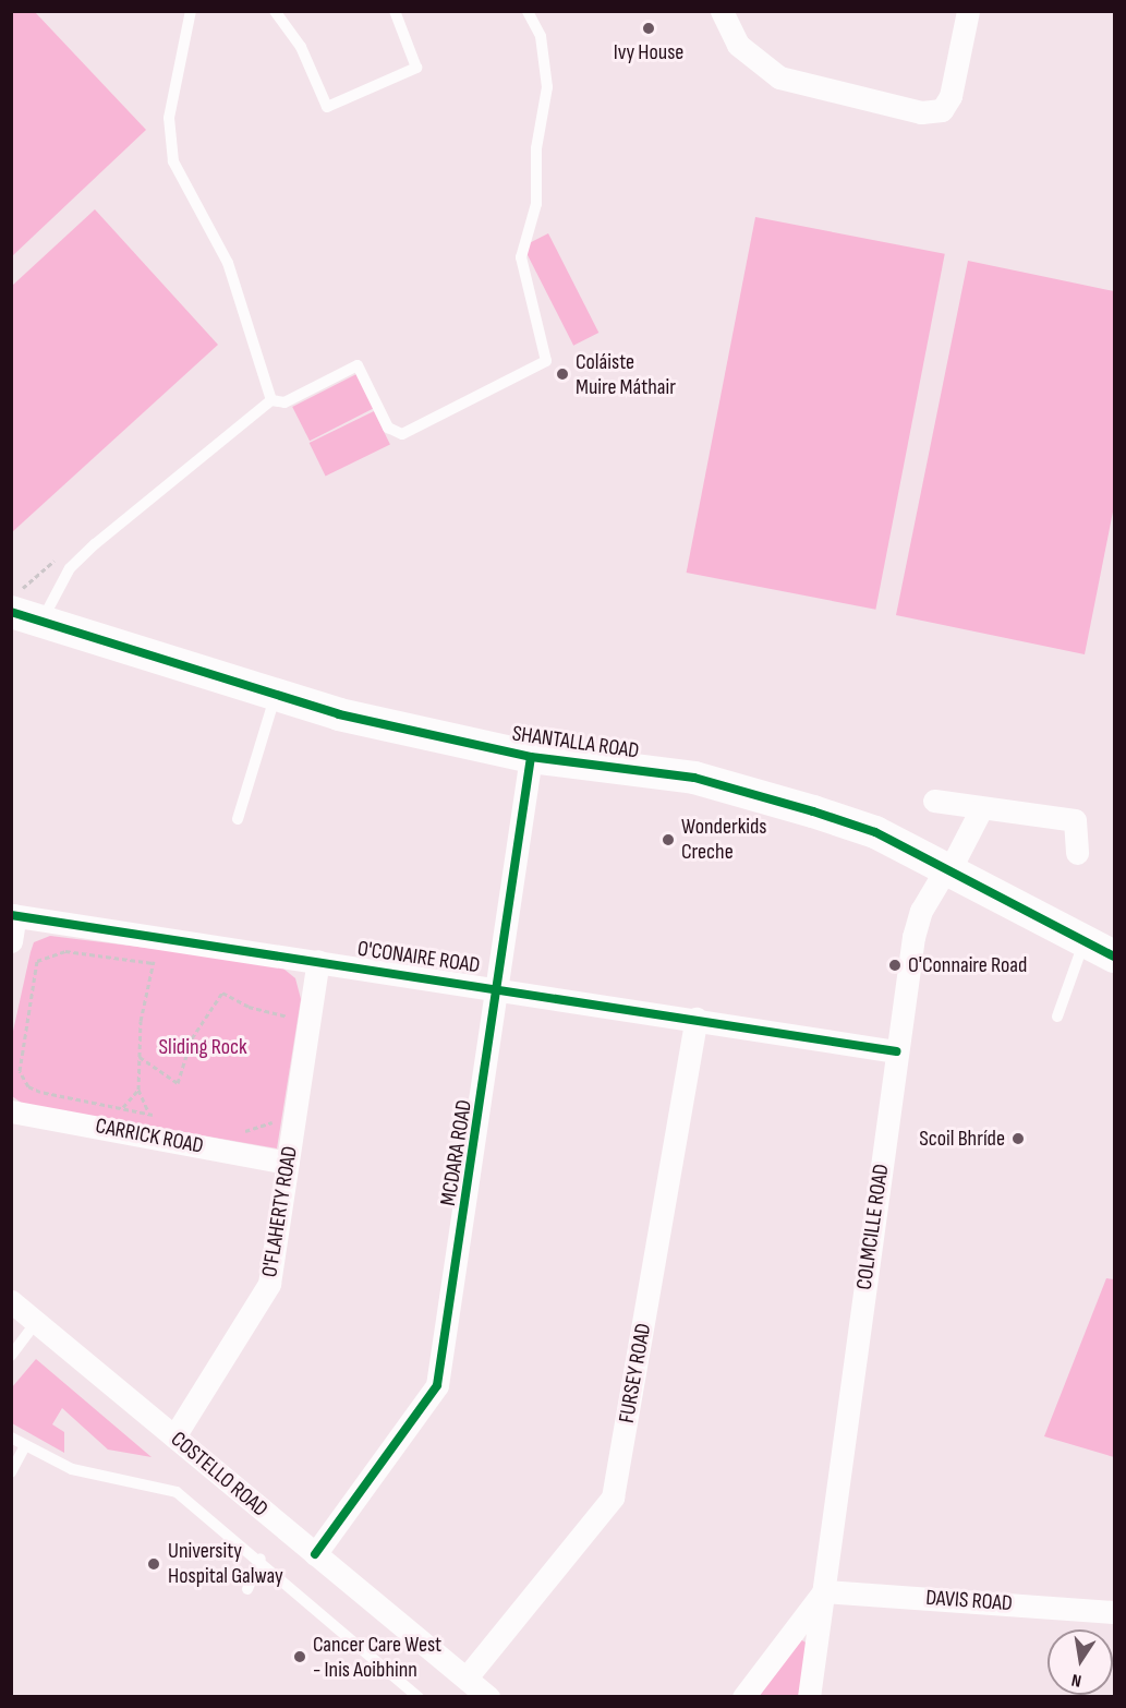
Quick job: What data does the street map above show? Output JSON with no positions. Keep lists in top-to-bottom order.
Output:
{
  "streets": {
    "street": [
      "SHANTALLA ROAD",
      "O'CONAIRE ROAD",
      "CARRICK ROAD",
      "MCDARA ROAD",
      "O'FLAHERTY ROAD",
      "COLMCILLE ROAD",
      "FURSEY ROAD",
      "COSTELLO ROAD",
      "DAVIS ROAD"
    ]
  },
  "crossings": [
    ["SHANTALLA ROAD", "MCDARA ROAD"],
    ["SHANTALLA ROAD", "COLMCILLE ROAD"],
    ["O'CONAIRE ROAD", "MCDARA ROAD"],
    ["O'CONAIRE ROAD", "O'FLAHERTY ROAD"],
    ["O'CONAIRE ROAD", "COLMCILLE ROAD"],
    ["O'CONAIRE ROAD", "FURSEY ROAD"],
    ["CARRICK ROAD", "O'FLAHERTY ROAD"],
    ["MCDARA ROAD", "COSTELLO ROAD"],
    ["O'FLAHERTY ROAD", "COSTELLO ROAD"],
    ["COLMCILLE ROAD", "DAVIS ROAD"],
    ["FURSEY ROAD", "COSTELLO ROAD"]
  ],
  "parks": ["Sliding Rock"],
  "places": [
    "Ivy House",
    "Coláiste Muire Máthair",
    "Wonderkids Creche",
    "O'Connaire Road",
    "Scoil Bhríde",
    "University Hospital Galway",
    "Cancer Care West - Inis Aoibhinn"
  ],
  "north": "bottom"
}
